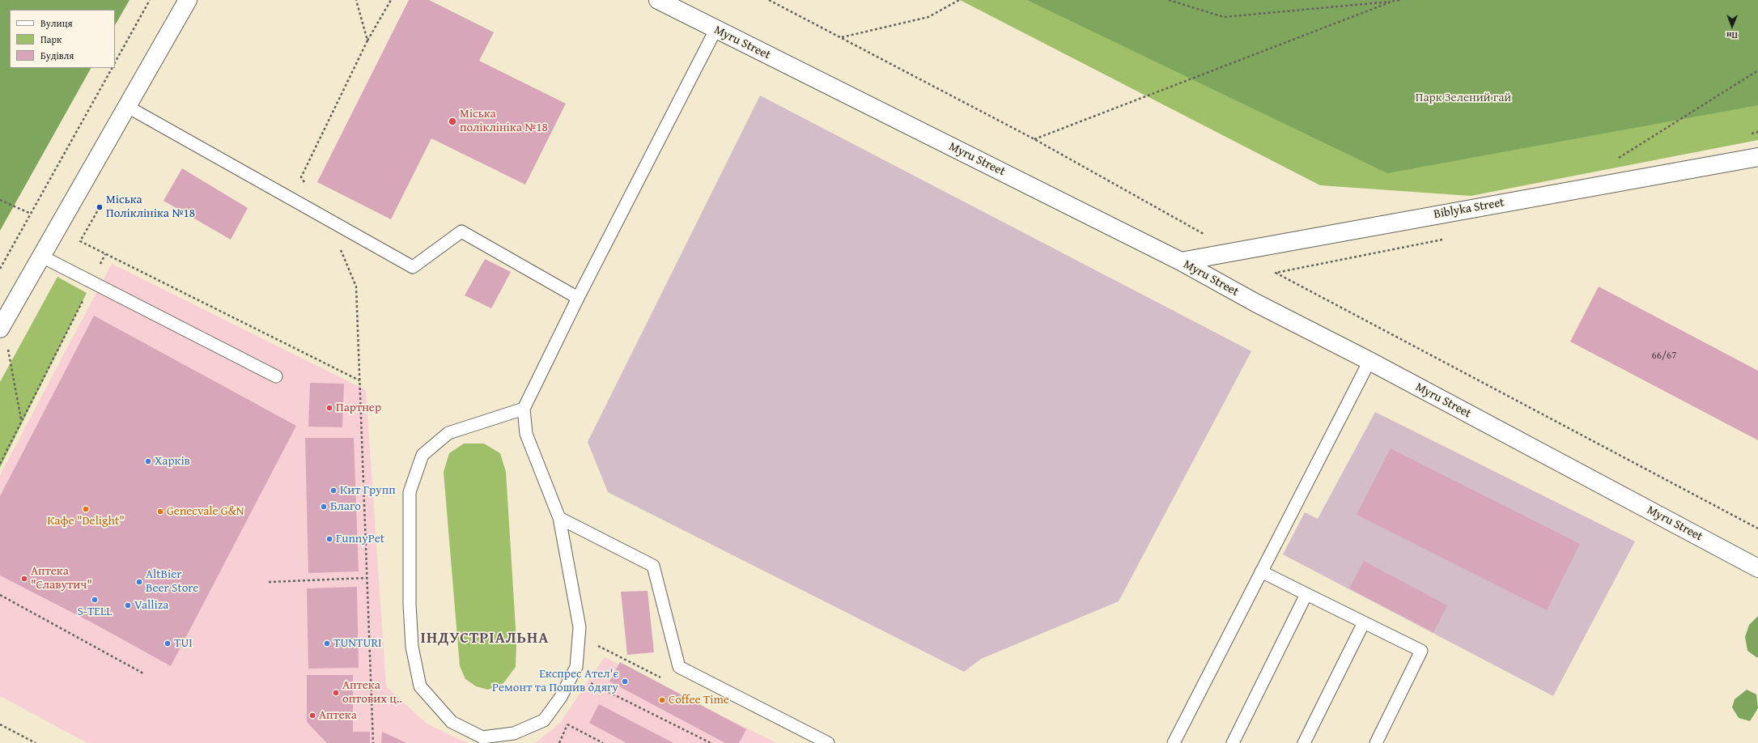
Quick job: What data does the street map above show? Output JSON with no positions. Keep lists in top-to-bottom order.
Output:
{
  "streets": {
    "street": ["Myru Street", "Biblyka Street"]
  },
  "crossings": [
    ["Myru Street", "Biblyka Street"]
  ],
  "districts": ["ІНДУСТРІАЛЬНА"],
  "parks": ["Парк Зелений гай"],
  "places": [
    "Міська поліклініка №18",
    "Міська Поліклініка №18",
    "Партнер",
    "Харків",
    "Кит Групп",
    "Благо",
    "Кафе \"Delight\"",
    "Genecvale G&N",
    "FunnyPet",
    "Аптека \"Славутич\"",
    "AltBier Beer Store",
    "S-TELL",
    "Valliza",
    "TUI",
    "TUNTURI",
    "Експрес Ател'є Ремонт та Пошив одягу",
    "Аптека оптових ц‥",
    "Coffee Time",
    "Аптека"
  ],
  "house_numbers": ["66/67"],
  "legend": ["Вулиця", "Парк", "Будівля"],
  "north": "bottom"
}
